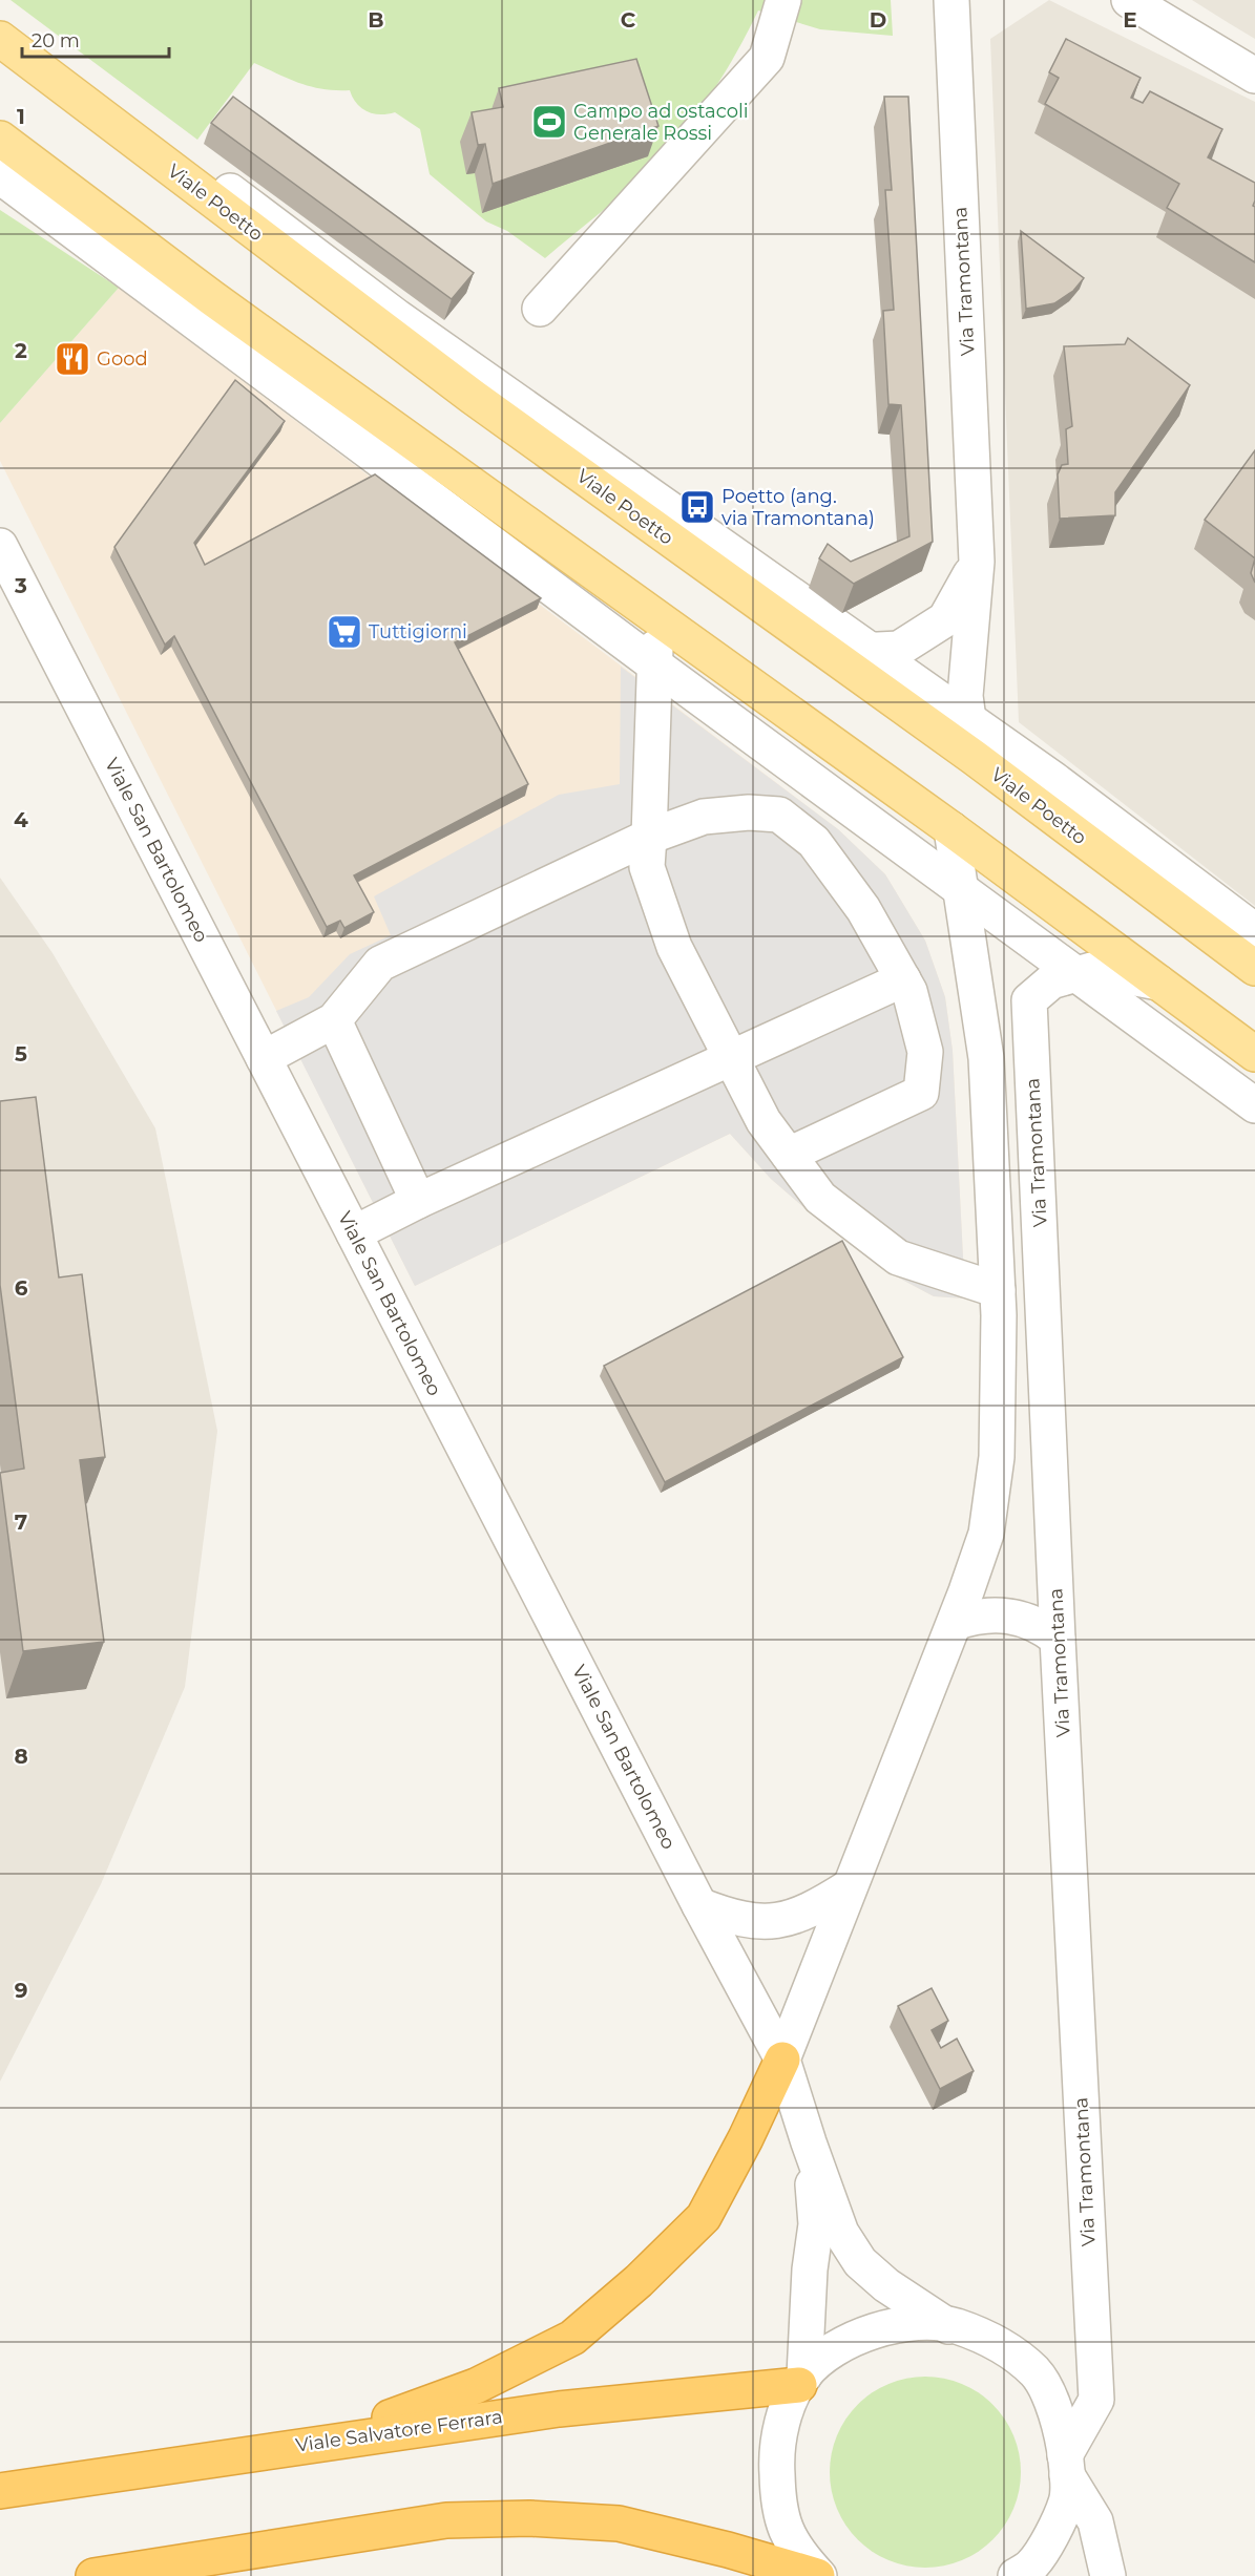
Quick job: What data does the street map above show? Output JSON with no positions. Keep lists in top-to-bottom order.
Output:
{
  "streets": {
    "highway": ["Viale Salvatore Ferrara"],
    "main road": ["Viale Poetto"],
    "street": ["Via Tramontana", "Viale San Bartolomeo"]
  },
  "crossings": [
    ["Viale Poetto", "Via Tramontana"],
    ["Viale San Bartolomeo", "Viale Salvatore Ferrara"]
  ],
  "places": {
    "sports": ["Campo ad ostacoli Generale Rossi"],
    "restaurant": ["Good"],
    "bus stop": ["Poetto (ang. via Tramontana)"],
    "supermarket": ["Tuttigiorni"]
  },
  "scale_bar": "20 m",
  "grid": {
    "columns": [
      "B",
      "C",
      "D",
      "E"
    ],
    "rows": [
      "1",
      "2",
      "3",
      "4",
      "5",
      "6",
      "7",
      "8",
      "9"
    ]
  }
}
